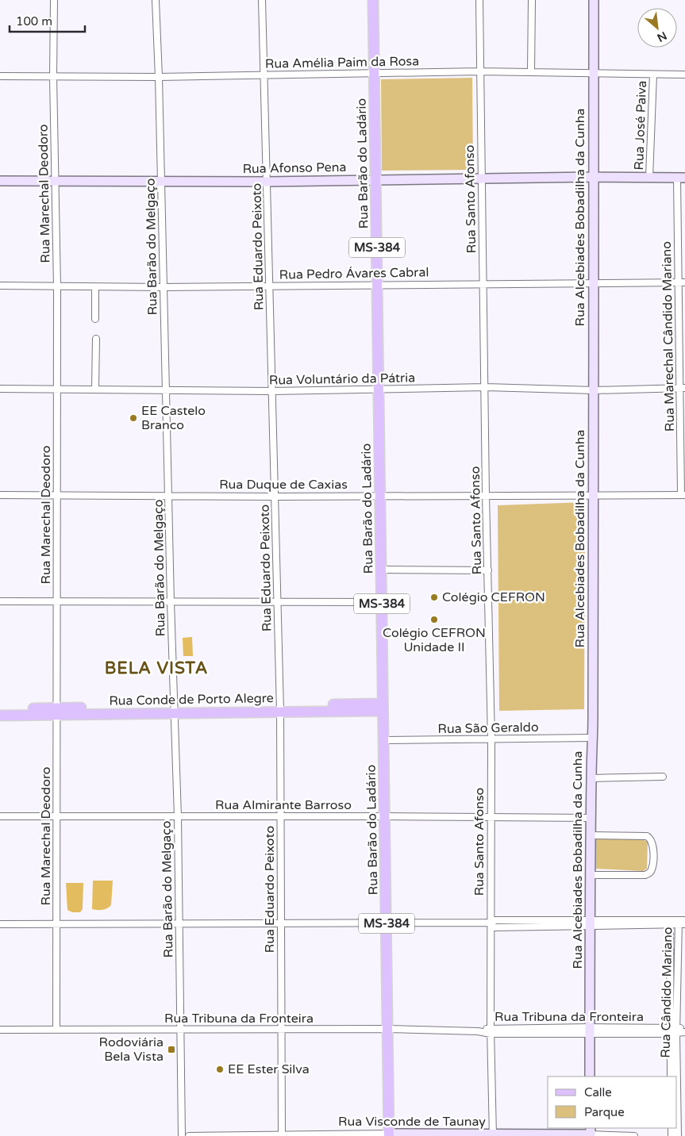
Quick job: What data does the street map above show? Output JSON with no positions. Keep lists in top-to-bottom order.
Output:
{
  "streets": {
    "main road": ["Rua Barão do Ladário", "MS-384", "Rua Conde de Porto Alegre"],
    "street": [
      "Rua Amélia Paim da Rosa",
      "Rua José Paiva",
      "Rua Afonso Pena",
      "Rua Marechal Deodoro",
      "Rua Santo Afonso",
      "Rua Alcebiades Bobadilha da Cunha",
      "Rua Barão do Melgaço",
      "Rua Eduardo Peixoto",
      "Rua Pedro Ávares Cabral",
      "Rua Marechal Cândido Mariano",
      "Rua Voluntário da Pátria",
      "Rua Duque de Caxias",
      "Rua São Geraldo",
      "Rua Almirante Barroso",
      "Rua Cândido Mariano",
      "Rua Tribuna da Fronteira",
      "Rua Visconde de Taunay"
    ]
  },
  "crossings": [
    ["Rua Amélia Paim da Rosa", "Rua José Paiva"],
    ["Rua Amélia Paim da Rosa", "Rua Barão do Ladário"],
    ["Rua Amélia Paim da Rosa", "Rua Marechal Deodoro"],
    ["Rua Amélia Paim da Rosa", "Rua Santo Afonso"],
    ["Rua Amélia Paim da Rosa", "Rua Alcebiades Bobadilha da Cunha"],
    ["Rua Amélia Paim da Rosa", "Rua Barão do Melgaço"],
    ["Rua Amélia Paim da Rosa", "Rua Eduardo Peixoto"],
    ["Rua José Paiva", "Rua Afonso Pena"],
    ["Rua Barão do Ladário", "Rua Afonso Pena"],
    ["Rua Barão do Ladário", "Rua Pedro Ávares Cabral"],
    ["Rua Barão do Ladário", "Rua Voluntário da Pátria"],
    ["Rua Barão do Ladário", "Rua Duque de Caxias"],
    ["Rua Barão do Ladário", "Rua Conde de Porto Alegre"],
    ["Rua Barão do Ladário", "Rua São Geraldo"],
    ["Rua Barão do Ladário", "Rua Almirante Barroso"],
    ["Rua Barão do Ladário", "Rua Tribuna da Fronteira"],
    ["Rua Barão do Ladário", "Rua Visconde de Taunay"],
    ["Rua Afonso Pena", "Rua Marechal Deodoro"],
    ["Rua Afonso Pena", "Rua Santo Afonso"],
    ["Rua Afonso Pena", "Rua Alcebiades Bobadilha da Cunha"],
    ["Rua Afonso Pena", "Rua Barão do Melgaço"],
    ["Rua Afonso Pena", "Rua Eduardo Peixoto"],
    ["Rua Afonso Pena", "Rua Marechal Cândido Mariano"],
    ["Rua Marechal Deodoro", "Rua Pedro Ávares Cabral"],
    ["Rua Marechal Deodoro", "Rua Voluntário da Pátria"],
    ["Rua Marechal Deodoro", "Rua Duque de Caxias"],
    ["Rua Marechal Deodoro", "Rua Conde de Porto Alegre"],
    ["Rua Marechal Deodoro", "Rua Almirante Barroso"],
    ["Rua Marechal Deodoro", "Rua Tribuna da Fronteira"],
    ["Rua Santo Afonso", "Rua Pedro Ávares Cabral"],
    ["Rua Santo Afonso", "Rua Voluntário da Pátria"],
    ["Rua Santo Afonso", "Rua Duque de Caxias"],
    ["Rua Santo Afonso", "Rua São Geraldo"],
    ["Rua Santo Afonso", "Rua Almirante Barroso"],
    ["Rua Santo Afonso", "Rua Tribuna da Fronteira"],
    ["Rua Santo Afonso", "Rua Visconde de Taunay"],
    ["Rua Alcebiades Bobadilha da Cunha", "Rua Pedro Ávares Cabral"],
    ["Rua Alcebiades Bobadilha da Cunha", "Rua Voluntário da Pátria"],
    ["Rua Alcebiades Bobadilha da Cunha", "Rua Duque de Caxias"],
    ["Rua Alcebiades Bobadilha da Cunha", "Rua São Geraldo"],
    ["Rua Alcebiades Bobadilha da Cunha", "Rua Almirante Barroso"],
    ["Rua Alcebiades Bobadilha da Cunha", "Rua Tribuna da Fronteira"],
    ["Rua Barão do Melgaço", "Rua Pedro Ávares Cabral"],
    ["Rua Barão do Melgaço", "Rua Voluntário da Pátria"],
    ["Rua Barão do Melgaço", "Rua Duque de Caxias"],
    ["Rua Barão do Melgaço", "Rua Conde de Porto Alegre"],
    ["Rua Barão do Melgaço", "Rua Almirante Barroso"],
    ["Rua Barão do Melgaço", "Rua Tribuna da Fronteira"],
    ["Rua Eduardo Peixoto", "Rua Pedro Ávares Cabral"],
    ["Rua Eduardo Peixoto", "Rua Voluntário da Pátria"],
    ["Rua Eduardo Peixoto", "Rua Duque de Caxias"],
    ["Rua Eduardo Peixoto", "Rua Conde de Porto Alegre"],
    ["Rua Eduardo Peixoto", "Rua Almirante Barroso"],
    ["Rua Eduardo Peixoto", "Rua Tribuna da Fronteira"],
    ["Rua Eduardo Peixoto", "Rua Visconde de Taunay"],
    ["Rua Pedro Ávares Cabral", "Rua Marechal Cândido Mariano"],
    ["Rua Marechal Cândido Mariano", "Rua Voluntário da Pátria"],
    ["Rua Marechal Cândido Mariano", "Rua Duque de Caxias"],
    ["Rua Cândido Mariano", "Rua Tribuna da Fronteira"]
  ],
  "districts": ["BELA VISTA"],
  "places": {
    "other": [
      "EE Castelo Branco",
      "Colégio CEFRON",
      "Colégio CEFRON Unidade II",
      "EE Ester Silva"
    ],
    "transit": ["Rodoviária Bela Vista"]
  },
  "legend": ["Calle", "Parque"],
  "scale_bar": "100 m",
  "north": "bottom right"
}
